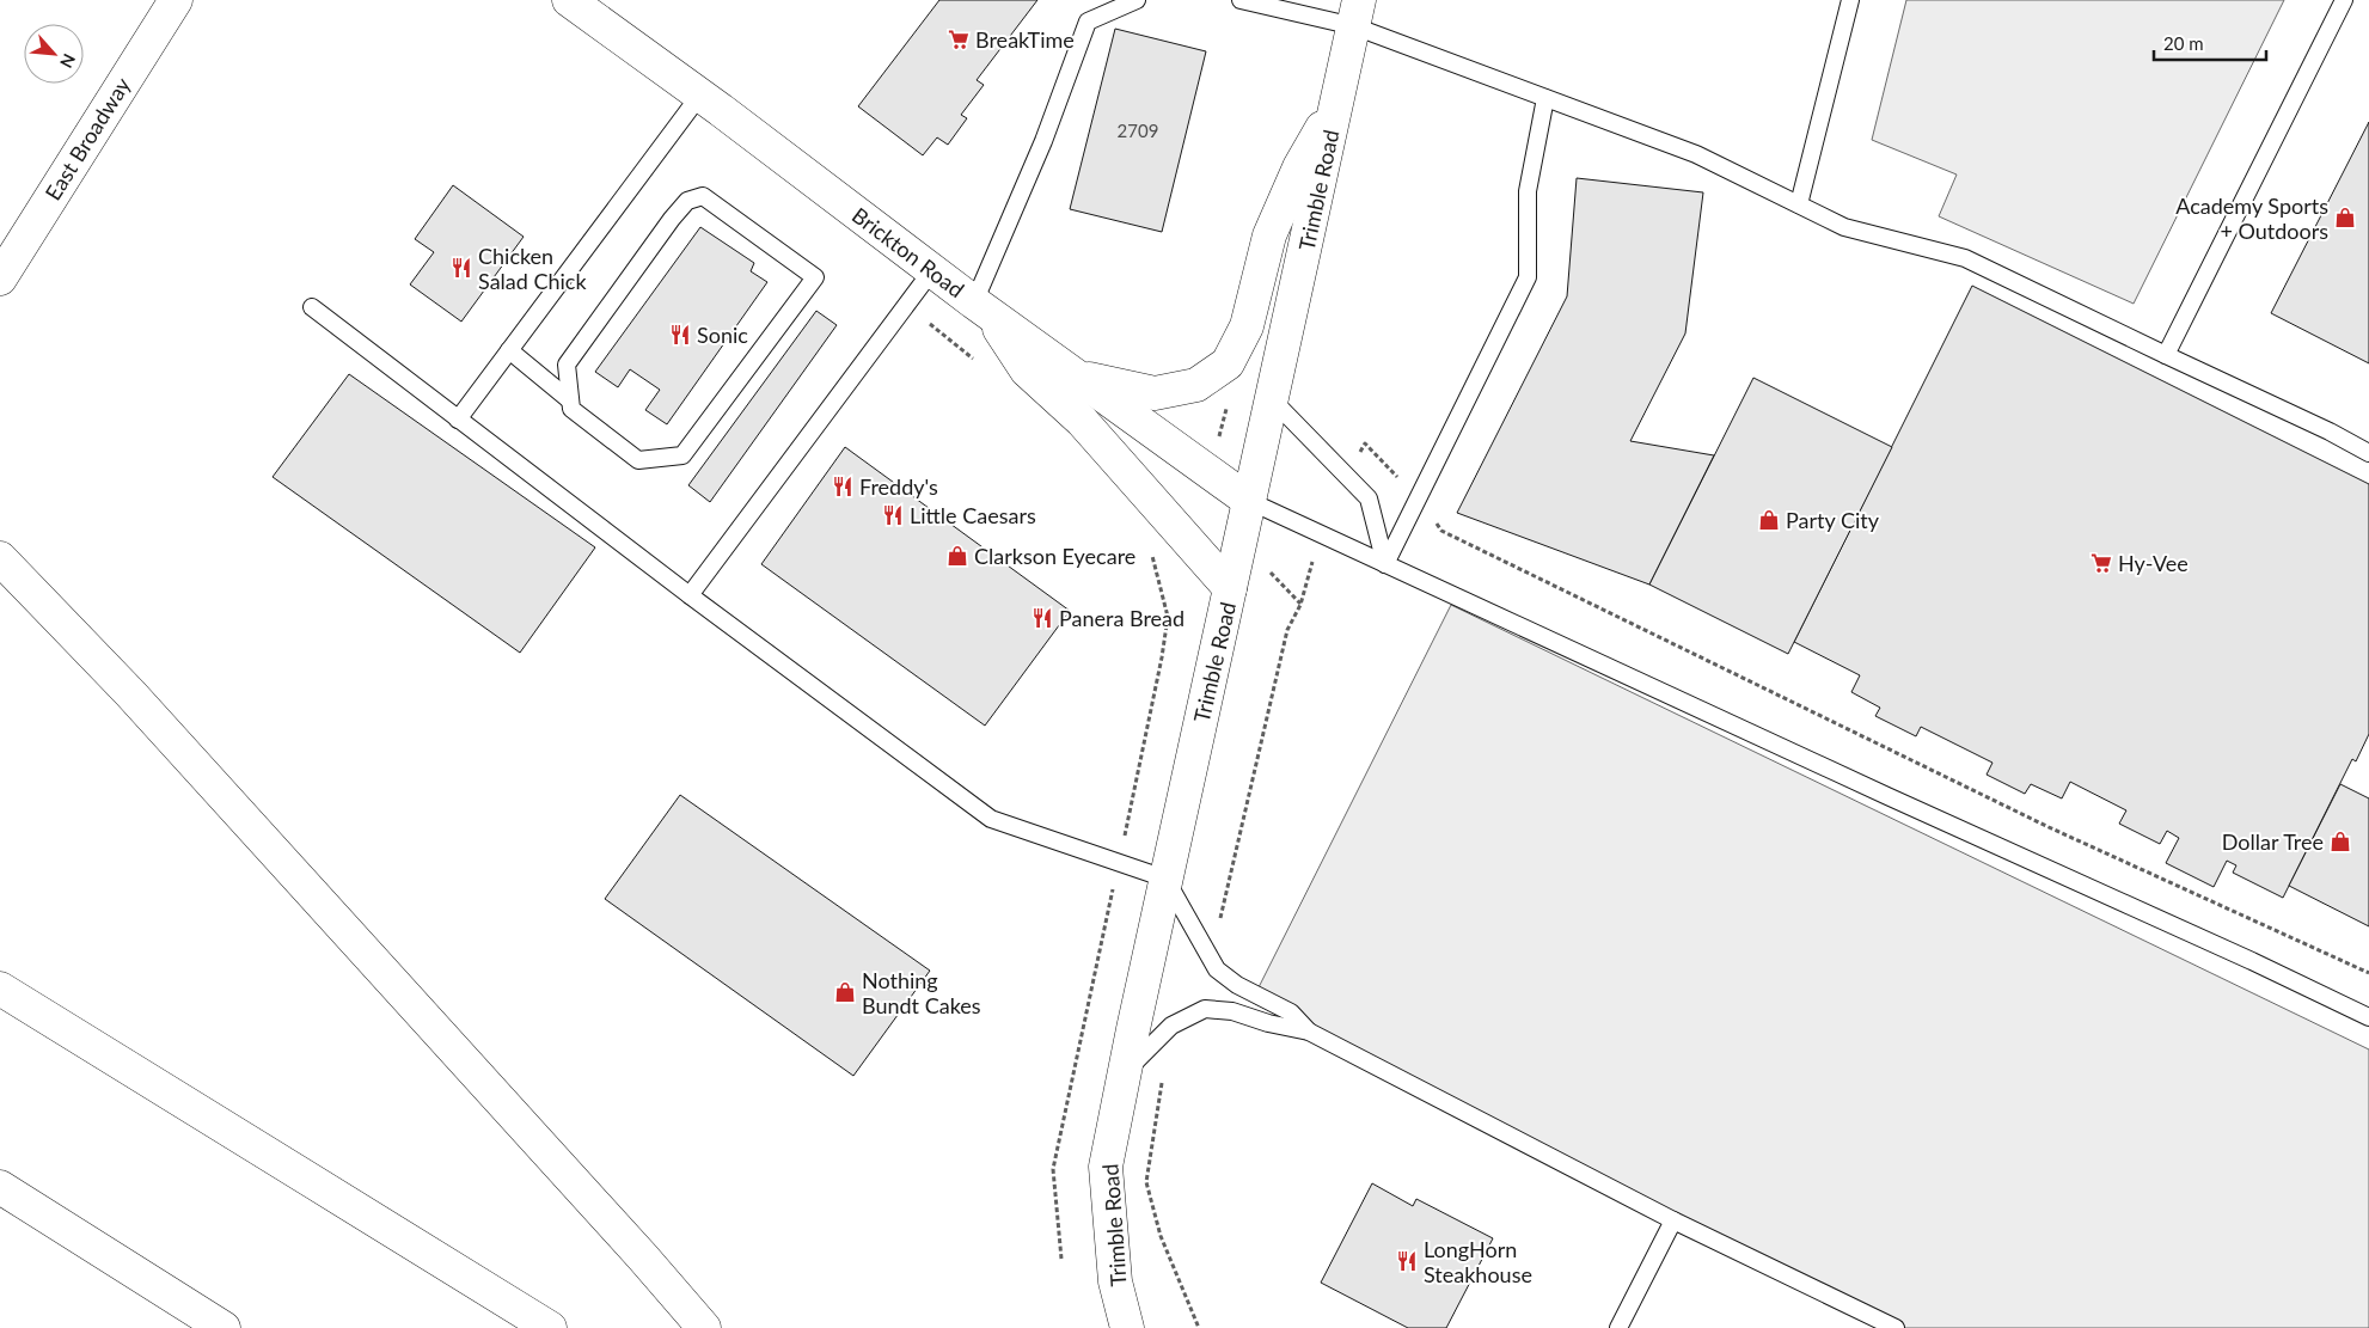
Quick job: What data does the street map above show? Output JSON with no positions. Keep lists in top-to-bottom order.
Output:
{
  "streets": {
    "main road": ["East Broadway", "Trimble Road", "Brickton Road"]
  },
  "crossings": [
    ["Trimble Road", "Brickton Road"]
  ],
  "places": {
    "supermarket": ["BreakTime", "Hy-Vee"],
    "shop": [
      "Academy Sports + Outdoors",
      "Party City",
      "Clarkson Eyecare",
      "Dollar Tree",
      "Nothing Bundt Cakes"
    ],
    "restaurant": [
      "Chicken Salad Chick",
      "Sonic",
      "Freddy's",
      "Little Caesars",
      "Panera Bread",
      "LongHorn Steakhouse"
    ]
  },
  "house_numbers": ["2709"],
  "scale_bar": "20 m",
  "north": "bottom right"
}
